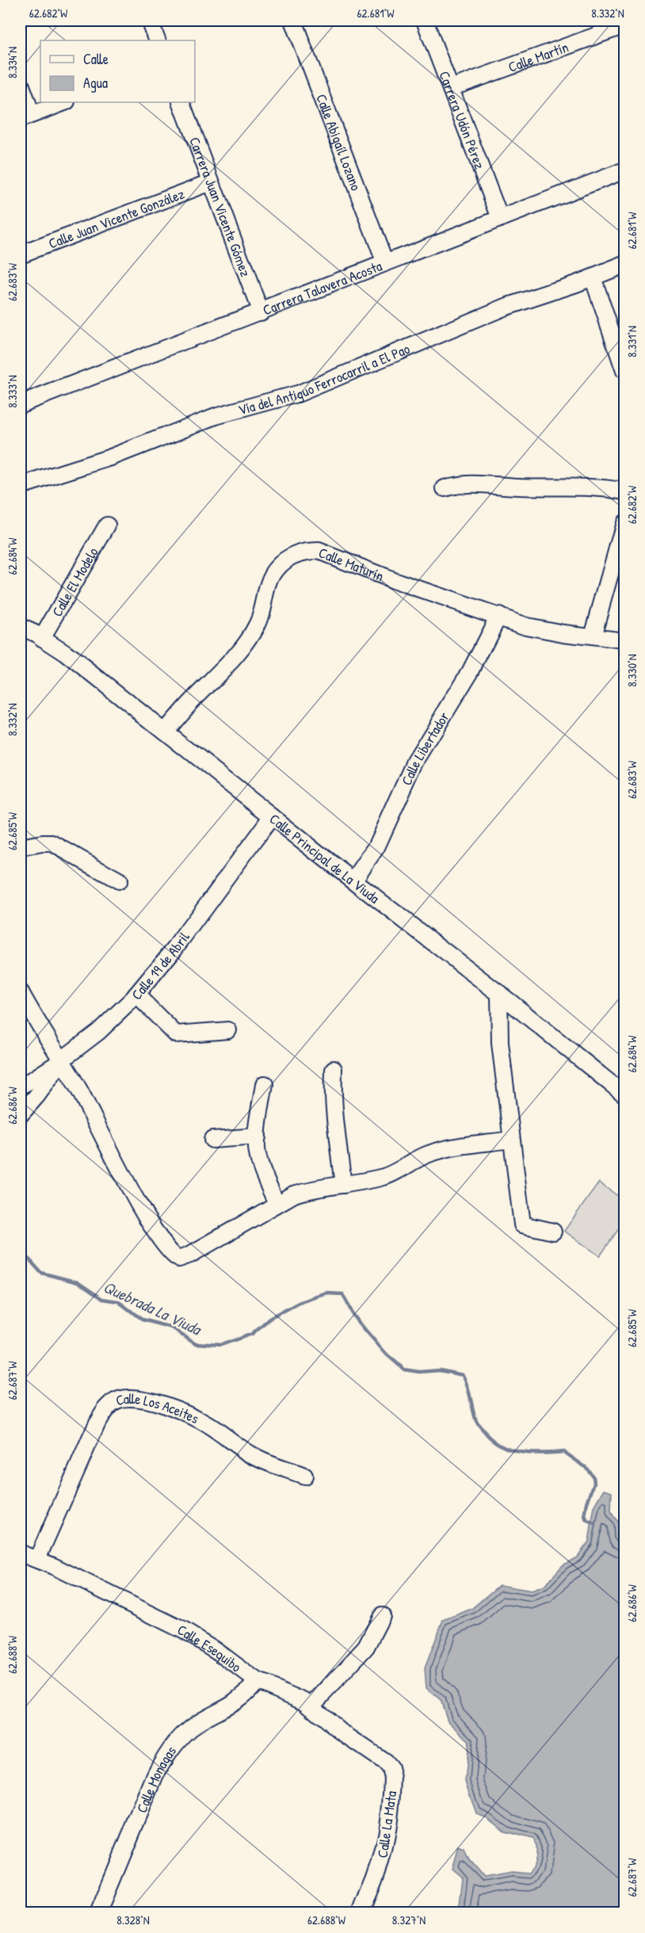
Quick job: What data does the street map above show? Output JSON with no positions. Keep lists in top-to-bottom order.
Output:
{
  "streets": {
    "street": [
      "Calle Martín",
      "Carrera Udón Pérez",
      "Calle Abigaíl Lozano",
      "Carrera Juan Vicente Gómez",
      "Calle Juan Vicente González",
      "Carrera Talavera Acosta",
      "Vía del Antiguo Ferrocarril a El Pao",
      "Calle Maturín",
      "Calle El Modelo",
      "Calle Libertador",
      "Calle Principal de La Viuda",
      "Calle 19 de Abril",
      "Calle Los Aceites",
      "Calle Esequibo",
      "Calle Monagas",
      "Calle La Mata"
    ]
  },
  "crossings": [
    ["Calle Martín", "Carrera Udón Pérez"],
    ["Carrera Udón Pérez", "Carrera Talavera Acosta"],
    ["Calle Abigaíl Lozano", "Carrera Talavera Acosta"],
    ["Carrera Juan Vicente Gómez", "Calle Juan Vicente González"],
    ["Carrera Juan Vicente Gómez", "Carrera Talavera Acosta"],
    ["Calle Maturín", "Calle Libertador"],
    ["Calle Maturín", "Calle Principal de La Viuda"],
    ["Calle El Modelo", "Calle Principal de La Viuda"],
    ["Calle Libertador", "Calle Principal de La Viuda"],
    ["Calle Principal de La Viuda", "Calle 19 de Abril"],
    ["Calle Los Aceites", "Calle Esequibo"],
    ["Calle Esequibo", "Calle Monagas"],
    ["Calle Esequibo", "Calle La Mata"]
  ],
  "water": ["Quebrada La Viuda"],
  "legend": ["Calle", "Agua"],
  "coordinates": [
    "62.682°W",
    "62.681°W",
    "8.332°N",
    "8.334°N",
    "62.683°W",
    "8.331°N",
    "8.333°N",
    "62.684°W",
    "8.330°N",
    "62.685°W",
    "62.686°W",
    "62.687°W",
    "62.688°W",
    "8.328°N",
    "8.327°N"
  ]
}
